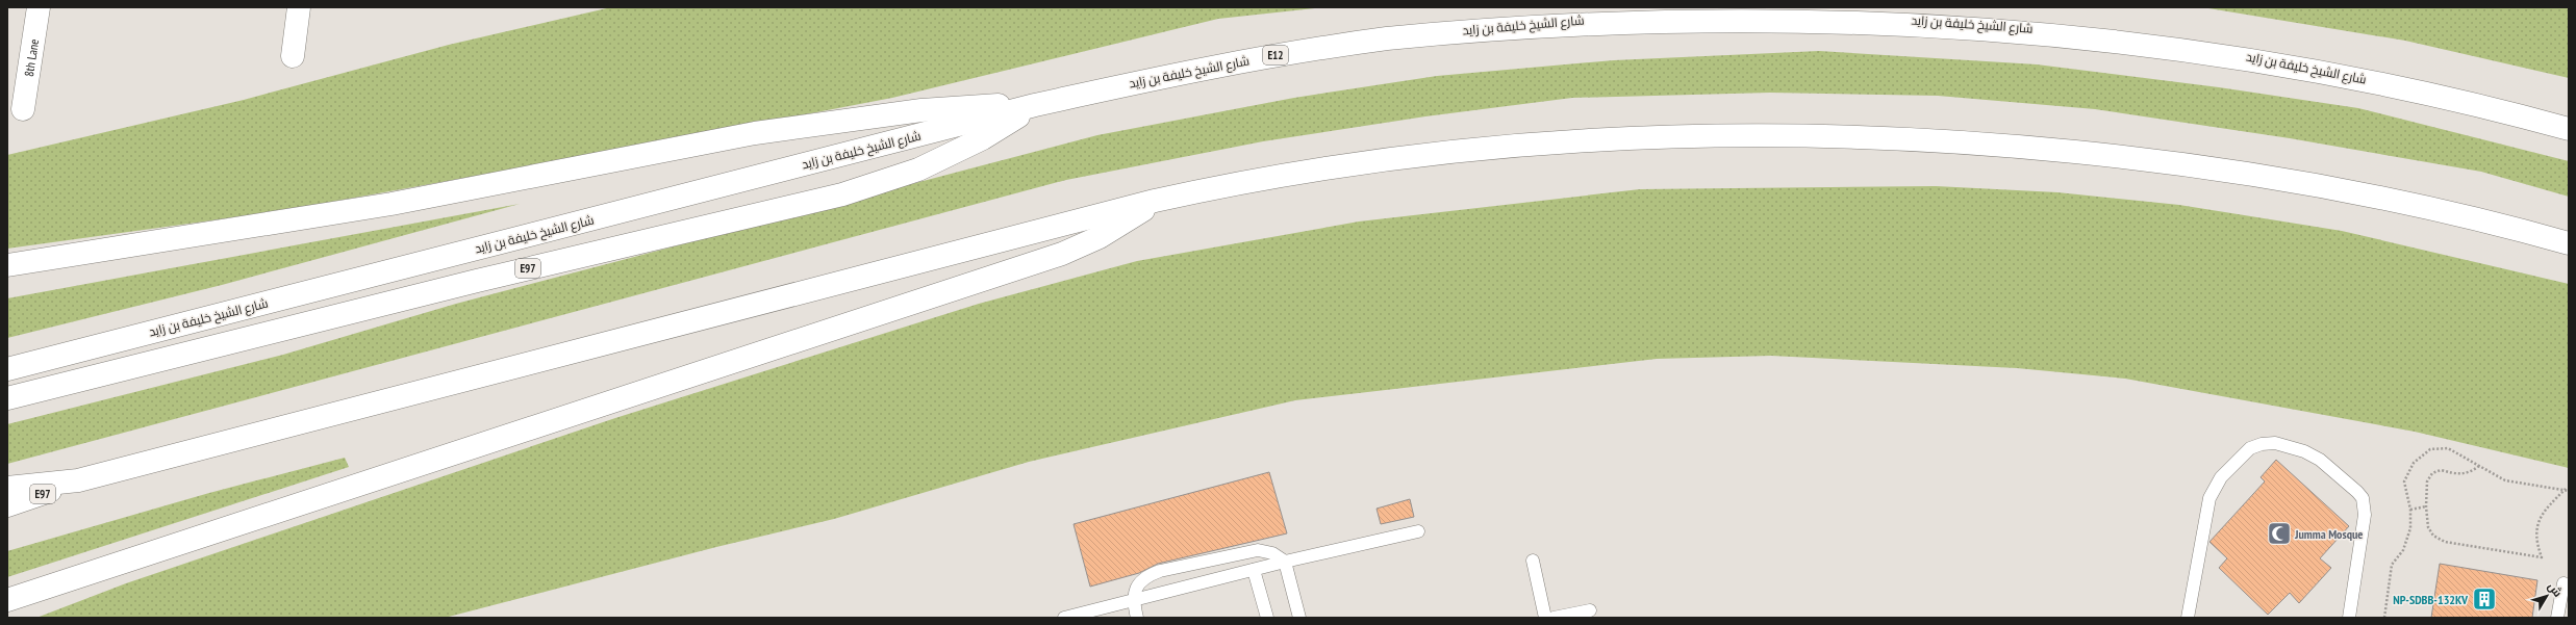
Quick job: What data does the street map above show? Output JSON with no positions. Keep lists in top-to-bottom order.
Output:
{
  "streets": {
    "main road": [
      "شارع الشيخ خليفة بن زايد",
      "E12",
      "8th Lane",
      "E97"
    ]
  },
  "crossings": [
    ["شارع الشيخ خليفة بن زايد", "E97"]
  ],
  "places": {
    "mosque": ["Jumma Mosque"],
    "building": ["NP-SDBB-132KV"]
  },
  "north": "top right"
}
